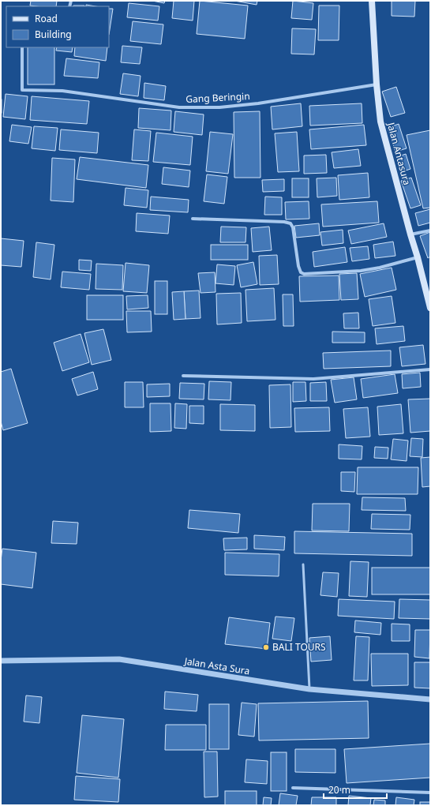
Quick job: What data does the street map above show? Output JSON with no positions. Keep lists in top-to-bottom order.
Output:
{
  "streets": {
    "main road": ["Jalan Antasura"],
    "street": ["Gang Beringin", "Jalan Asta Sura"]
  },
  "crossings": [
    ["Gang Beringin", "Jalan Antasura"]
  ],
  "places": ["BALI TOURS"],
  "legend": ["Road", "Building"],
  "scale_bar": "20 m"
}
